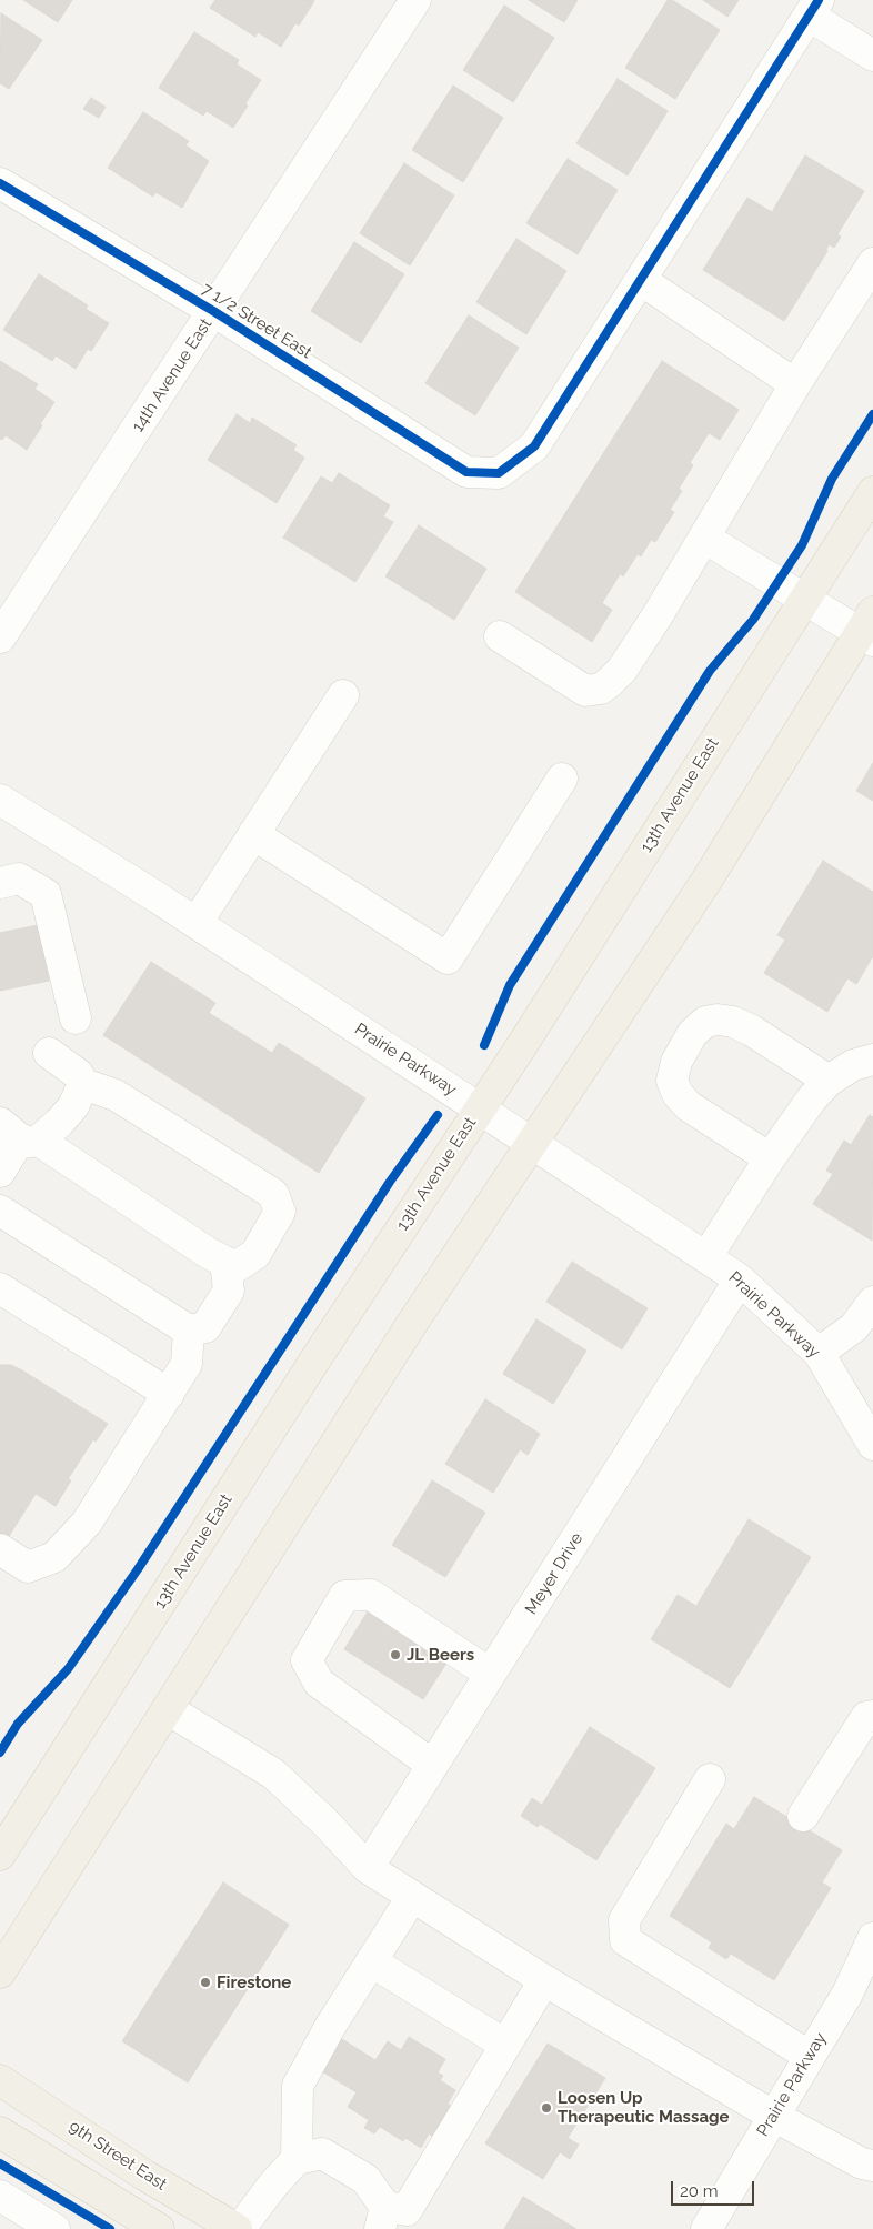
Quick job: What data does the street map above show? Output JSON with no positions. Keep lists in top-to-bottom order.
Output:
{
  "streets": {
    "main road": ["13th Avenue East", "9th Street East"],
    "street": [
      "7 1/2 Street East",
      "14th Avenue East",
      "Prairie Parkway",
      "Meyer Drive"
    ]
  },
  "crossings": [
    ["7 1/2 Street East", "14th Avenue East"],
    ["13th Avenue East", "Prairie Parkway"],
    ["Prairie Parkway", "Meyer Drive"]
  ],
  "places": ["JL Beers", "Firestone", "Loosen Up Therapeutic Massage"],
  "scale_bar": "20 m"
}
